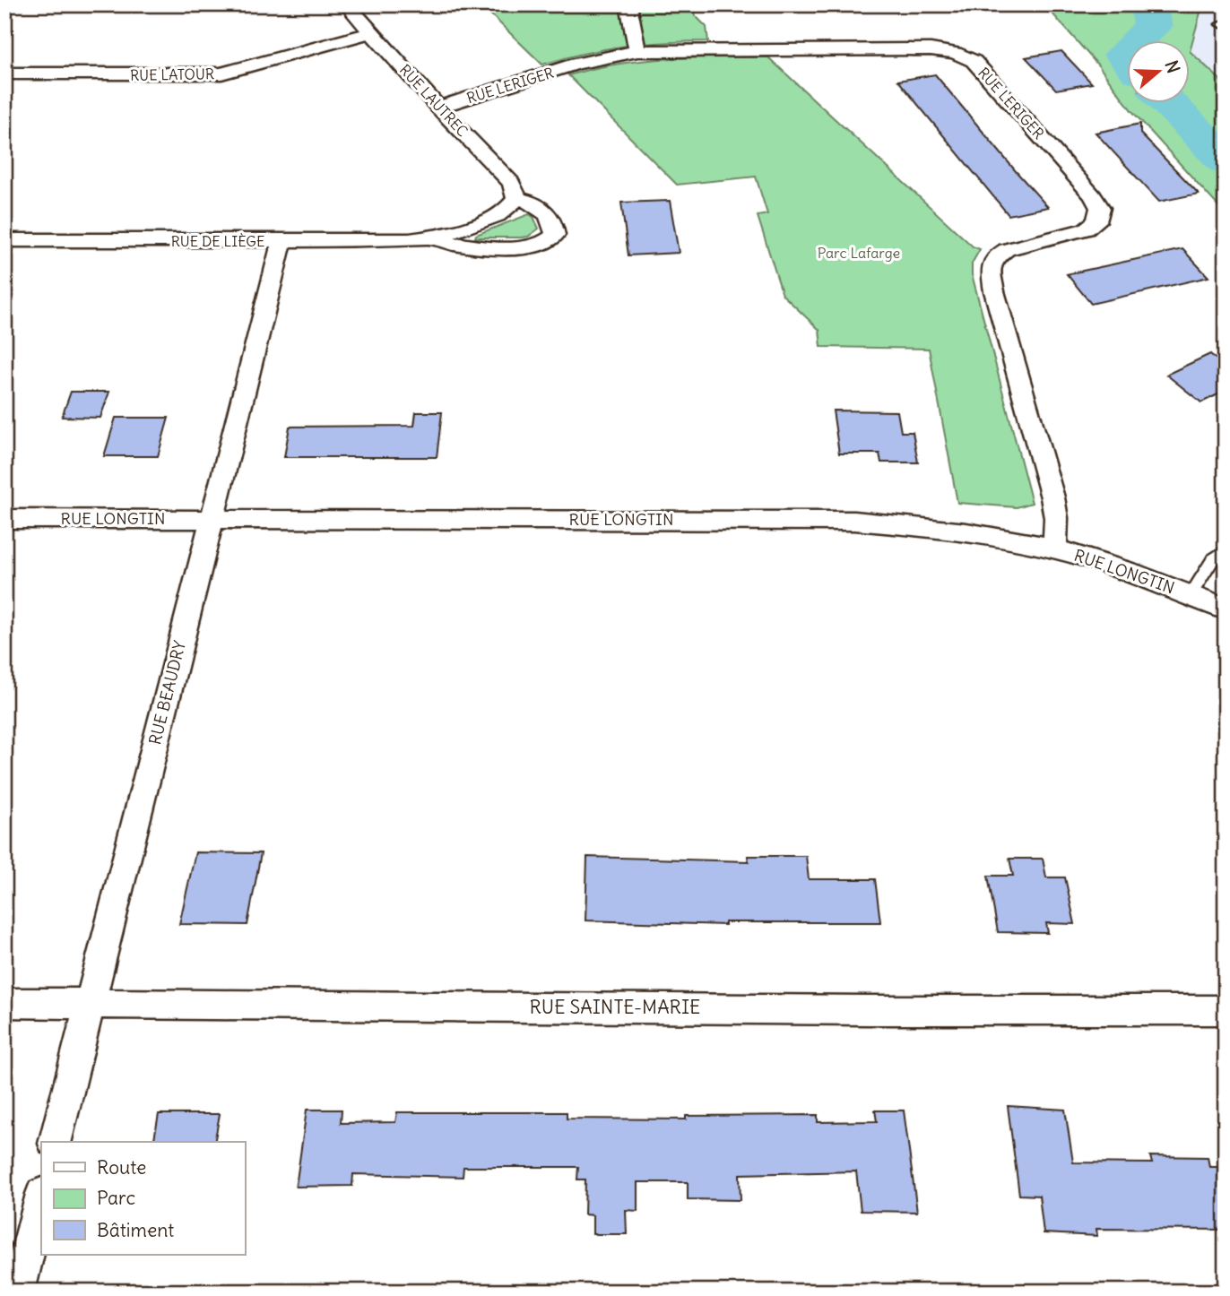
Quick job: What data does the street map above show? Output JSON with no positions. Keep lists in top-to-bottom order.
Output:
{
  "streets": {
    "street": [
      "RUE LATOUR",
      "RUE LERIGER",
      "RUE LAUTREC",
      "RUE DE LIÈGE",
      "RUE LONGTIN",
      "RUE BEAUDRY",
      "RUE SAINTE-MARIE"
    ]
  },
  "crossings": [
    ["RUE LATOUR", "RUE LAUTREC"],
    ["RUE LERIGER", "RUE LAUTREC"],
    ["RUE LERIGER", "RUE LONGTIN"],
    ["RUE LAUTREC", "RUE DE LIÈGE"],
    ["RUE DE LIÈGE", "RUE BEAUDRY"],
    ["RUE LONGTIN", "RUE BEAUDRY"],
    ["RUE BEAUDRY", "RUE SAINTE-MARIE"]
  ],
  "parks": ["Parc Lafarge"],
  "legend": ["Route", "Parc", "Bâtiment"],
  "north": "right"
}
